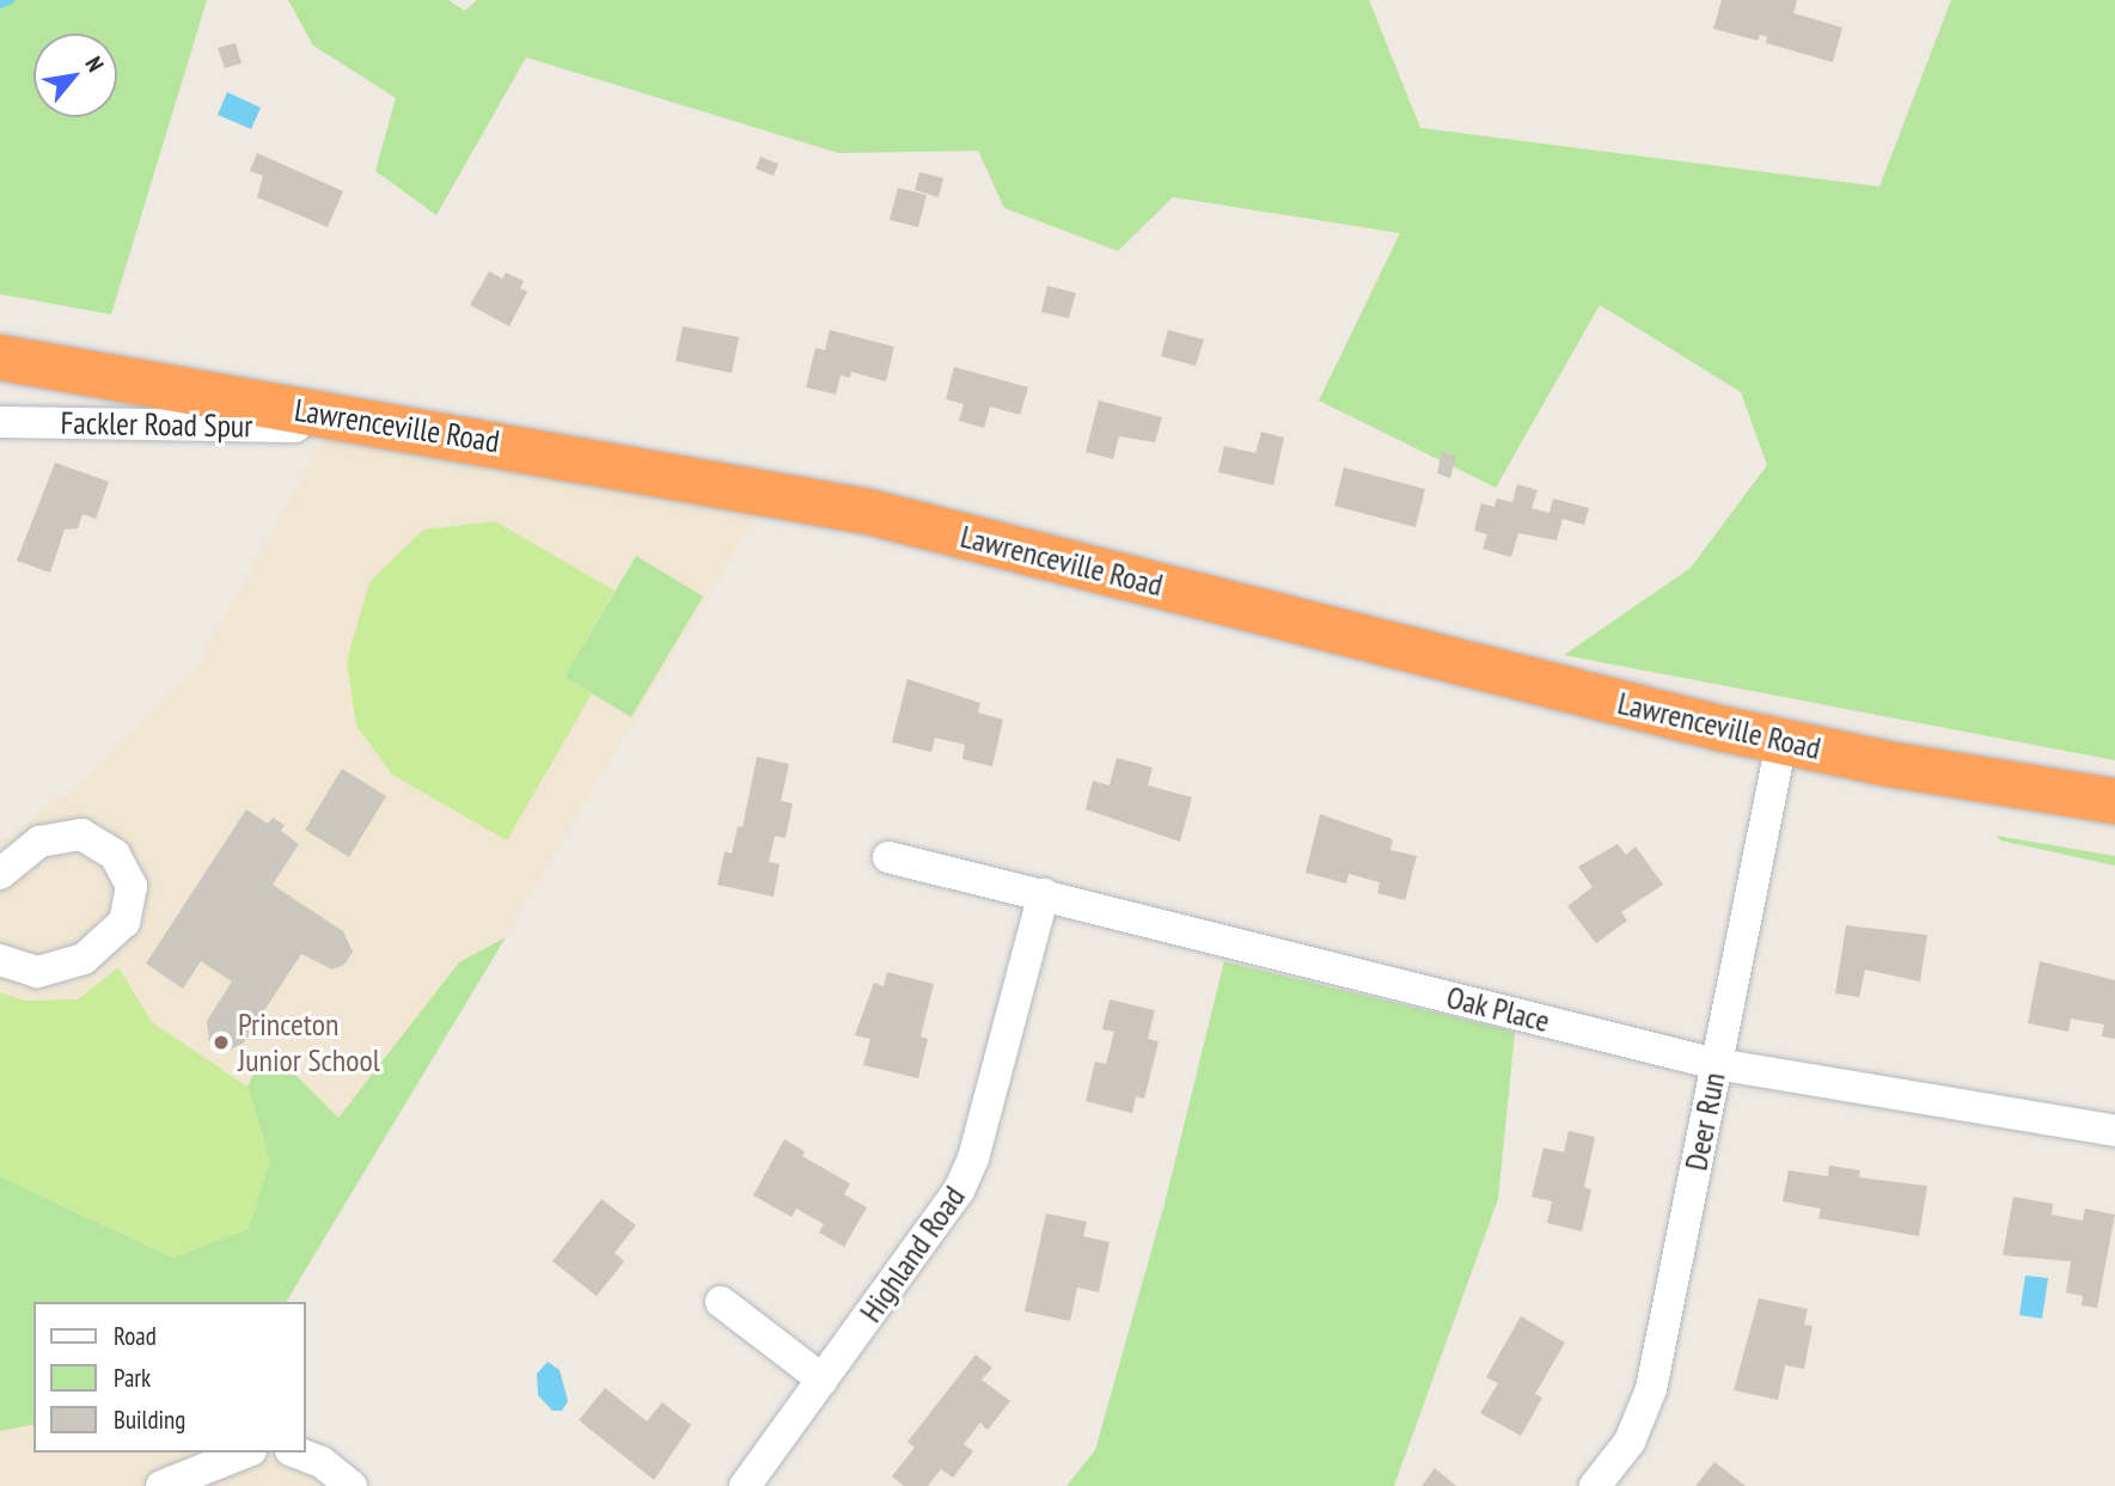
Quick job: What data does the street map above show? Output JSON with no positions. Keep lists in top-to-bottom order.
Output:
{
  "streets": {
    "highway": ["Lawrenceville Road"],
    "street": [
      "Fackler Road Spur",
      "Oak Place",
      "Deer Run",
      "Highland Road"
    ]
  },
  "crossings": [
    ["Fackler Road Spur", "Lawrenceville Road"],
    ["Lawrenceville Road", "Deer Run"],
    ["Oak Place", "Deer Run"],
    ["Oak Place", "Highland Road"]
  ],
  "places": ["Princeton Junior School"],
  "legend": ["Road", "Park", "Building"],
  "north": "top right"
}
